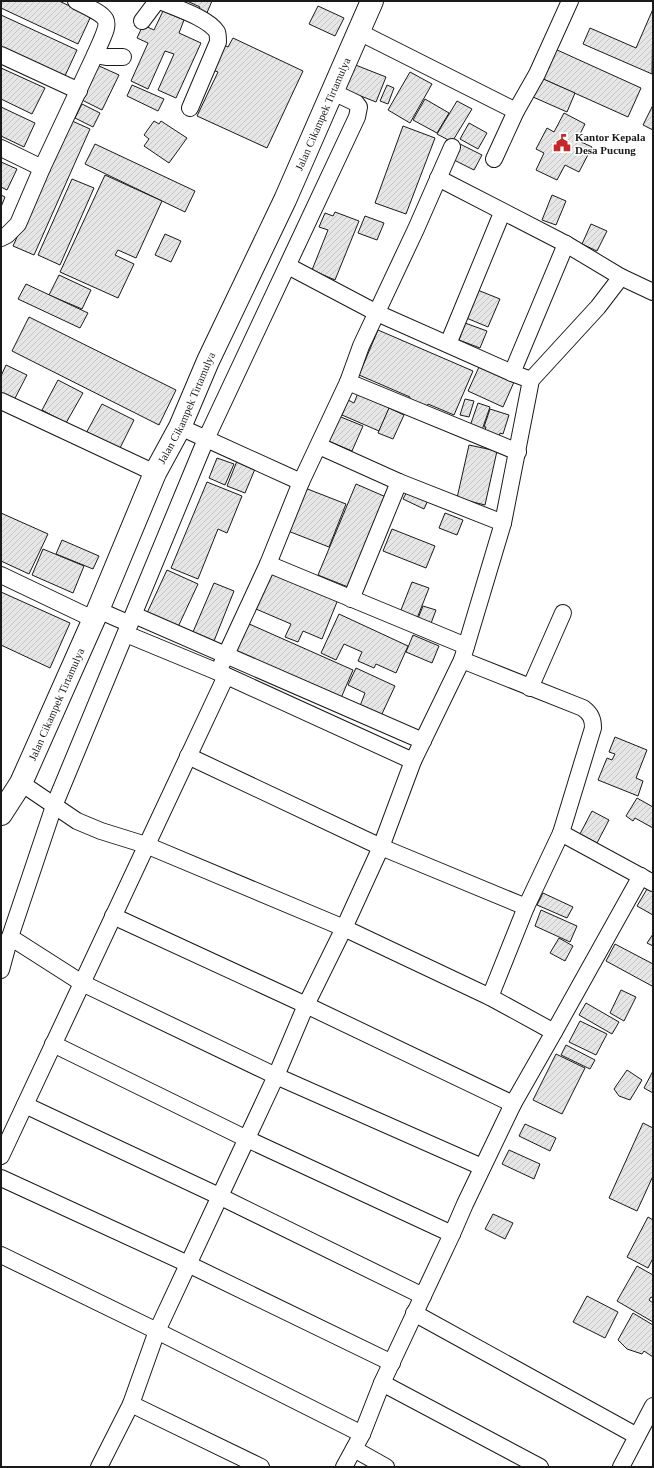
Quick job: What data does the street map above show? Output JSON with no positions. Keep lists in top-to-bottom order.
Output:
{
  "streets": {
    "street": ["Jalan Cikampek Tirtamulya"]
  },
  "places": {
    "public building": ["Kantor Kepala Desa Pucung"]
  }
}
